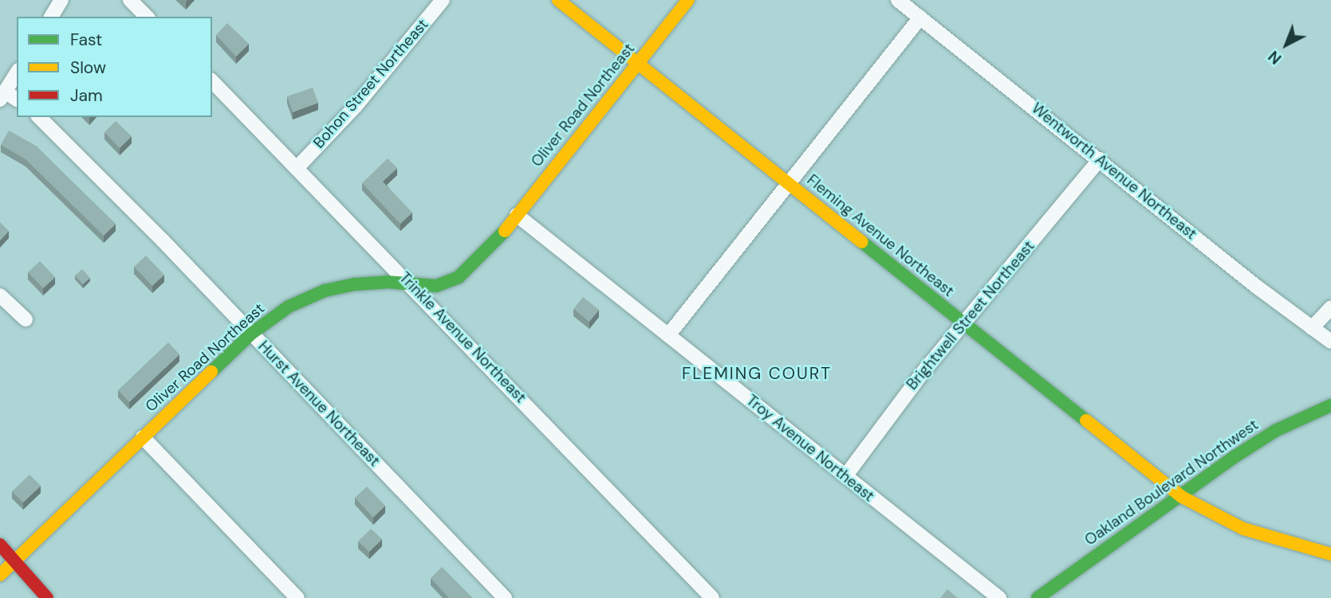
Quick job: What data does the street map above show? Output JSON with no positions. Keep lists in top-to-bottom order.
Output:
{
  "streets": {
    "street": [
      "Bohon Street Northeast",
      "Oliver Road Northeast",
      "Wentworth Avenue Northeast",
      "Fleming Avenue Northeast",
      "Brightwell Street Northeast",
      "Trinkle Avenue Northeast",
      "Hurst Avenue Northeast",
      "Troy Avenue Northeast",
      "Oakland Boulevard Northwest"
    ]
  },
  "crossings": [
    ["Bohon Street Northeast", "Trinkle Avenue Northeast"],
    ["Oliver Road Northeast", "Fleming Avenue Northeast"],
    ["Oliver Road Northeast", "Trinkle Avenue Northeast"],
    ["Oliver Road Northeast", "Hurst Avenue Northeast"],
    ["Oliver Road Northeast", "Troy Avenue Northeast"],
    ["Wentworth Avenue Northeast", "Brightwell Street Northeast"],
    ["Fleming Avenue Northeast", "Brightwell Street Northeast"],
    ["Fleming Avenue Northeast", "Oakland Boulevard Northwest"],
    ["Brightwell Street Northeast", "Troy Avenue Northeast"]
  ],
  "districts": ["FLEMING COURT"],
  "legend": ["Fast", "Slow", "Jam"],
  "north": "bottom left"
}
